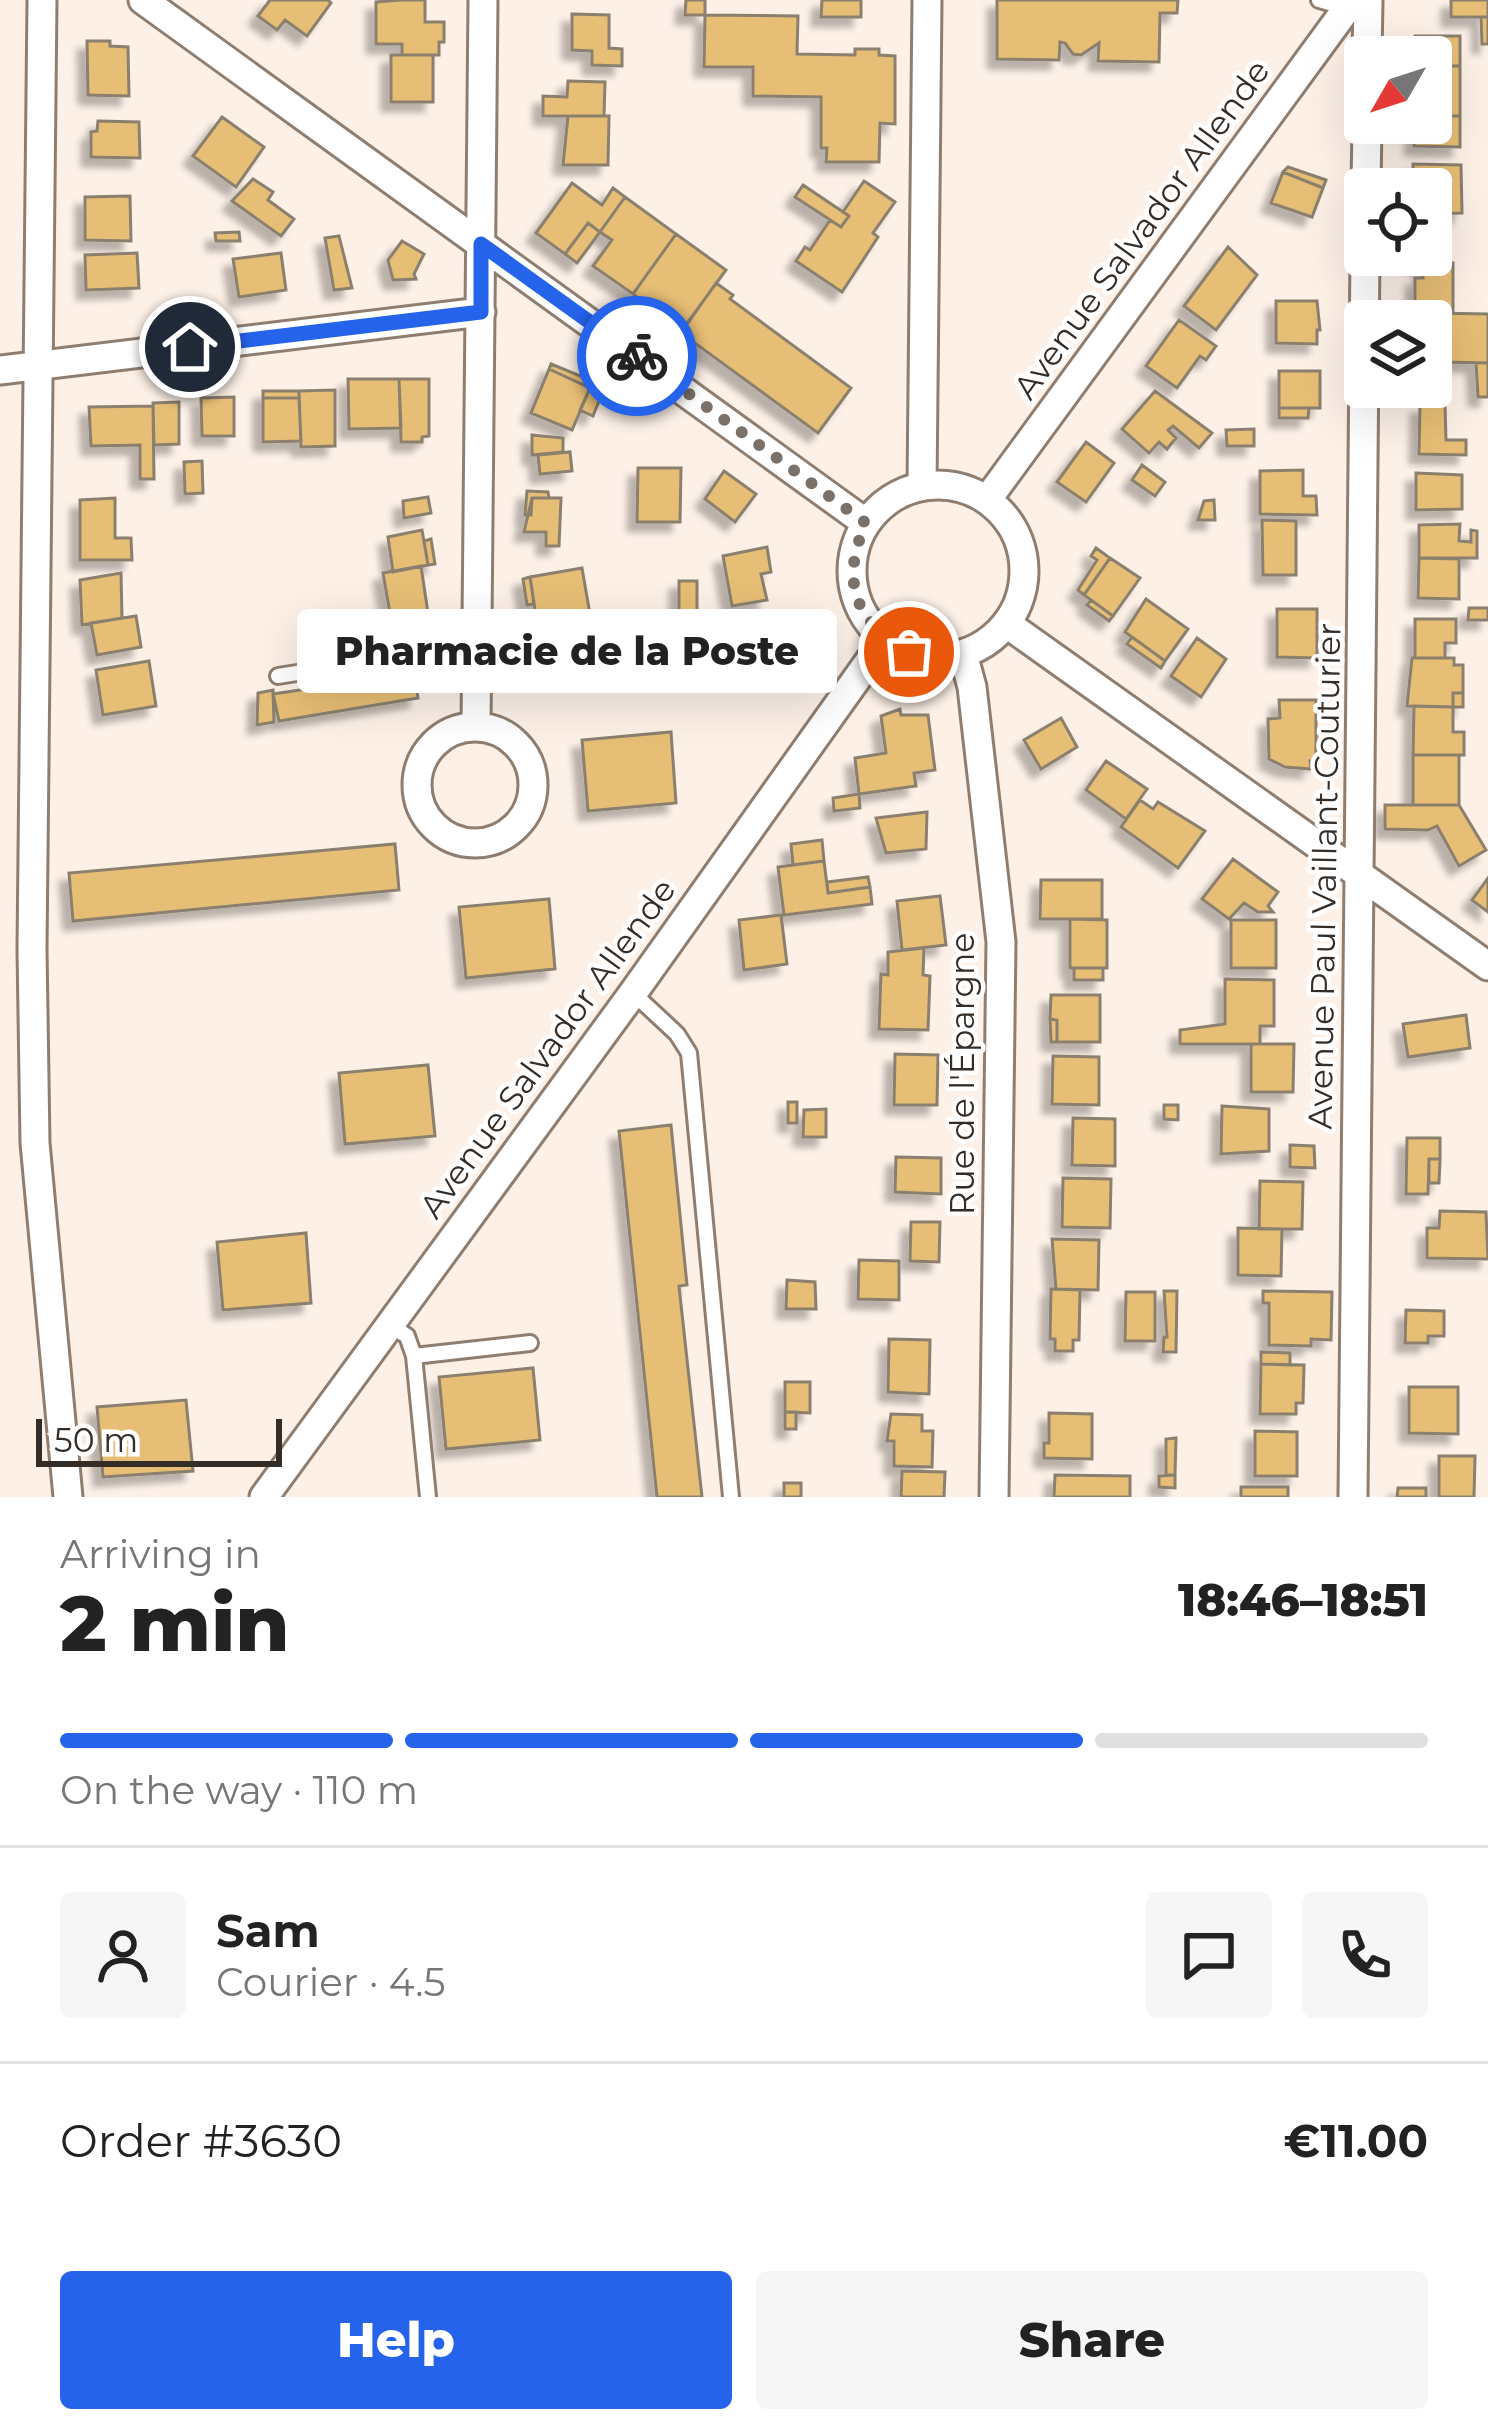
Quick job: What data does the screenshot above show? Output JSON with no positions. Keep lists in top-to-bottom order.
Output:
{
  "streets": {
    "street": ["Avenue Salvador Allende", "Avenue Paul Vaillant-Couturier", "Rue de l'Épargne"]
  },
  "crossings": [
    ["Avenue Salvador Allende", "Rue de l'Épargne"]
  ],
  "places": ["Pharmacie de la Poste"],
  "scale_bar": "50 m",
  "north": "bottom left",
  "page": {
    "bubble": "Pharmacie de la Poste",
    "scale": "50 m",
    "heading": ["2 min", "Arriving in", "18:46–18:51"],
    "panel": [
      "Sam",
      "Courier · 4.5",
      "Order #3630",
      "€11.00"
    ],
    "bar": "On the way · 110 m",
    "buttons": ["Help", "Share"]
  }
}
